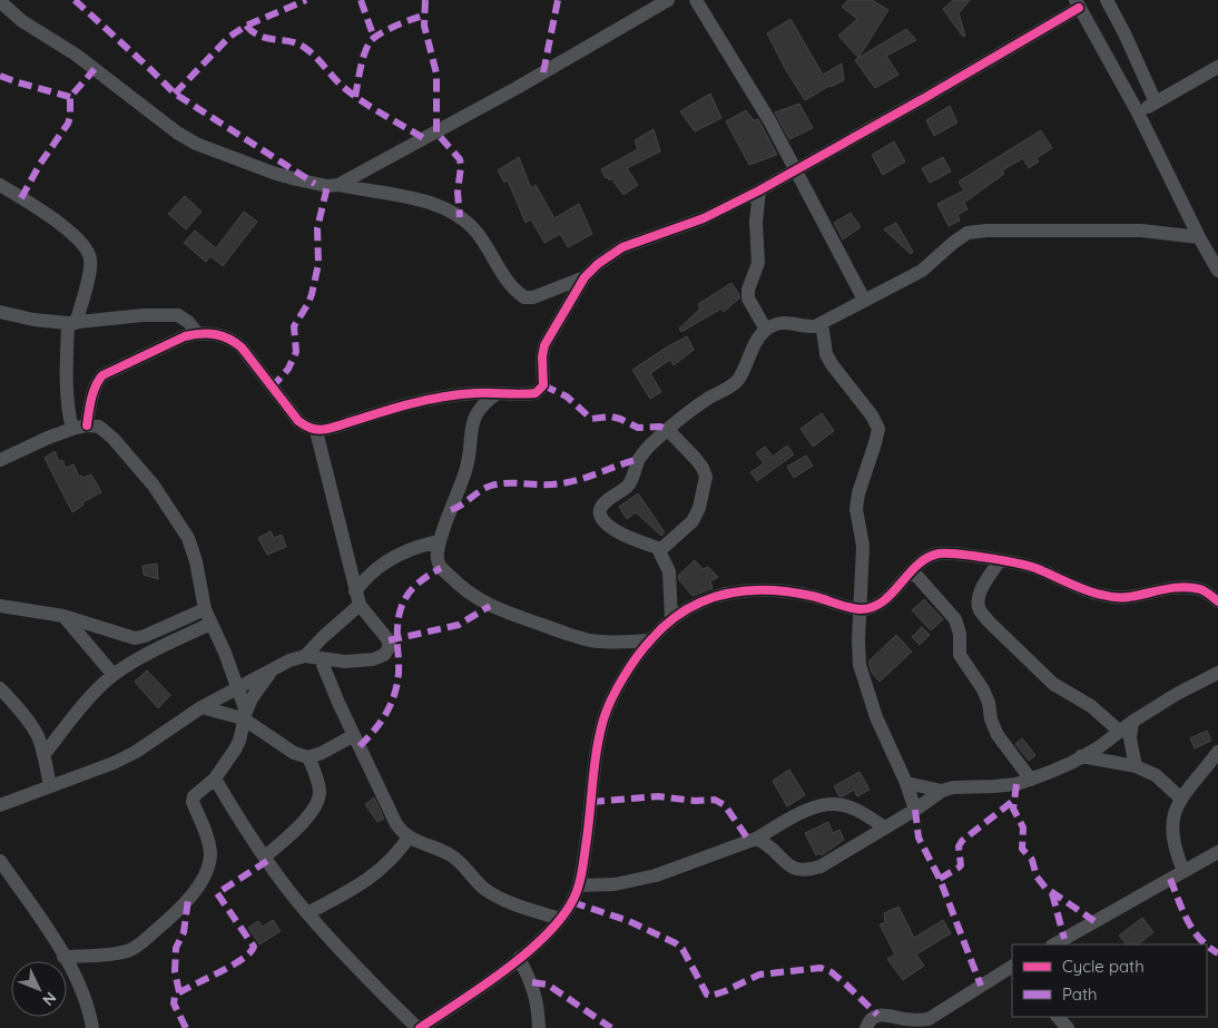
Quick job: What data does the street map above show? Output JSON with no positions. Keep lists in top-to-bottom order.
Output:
{
  "legend": ["Cycle path", "Path"],
  "north": "bottom right"
}
